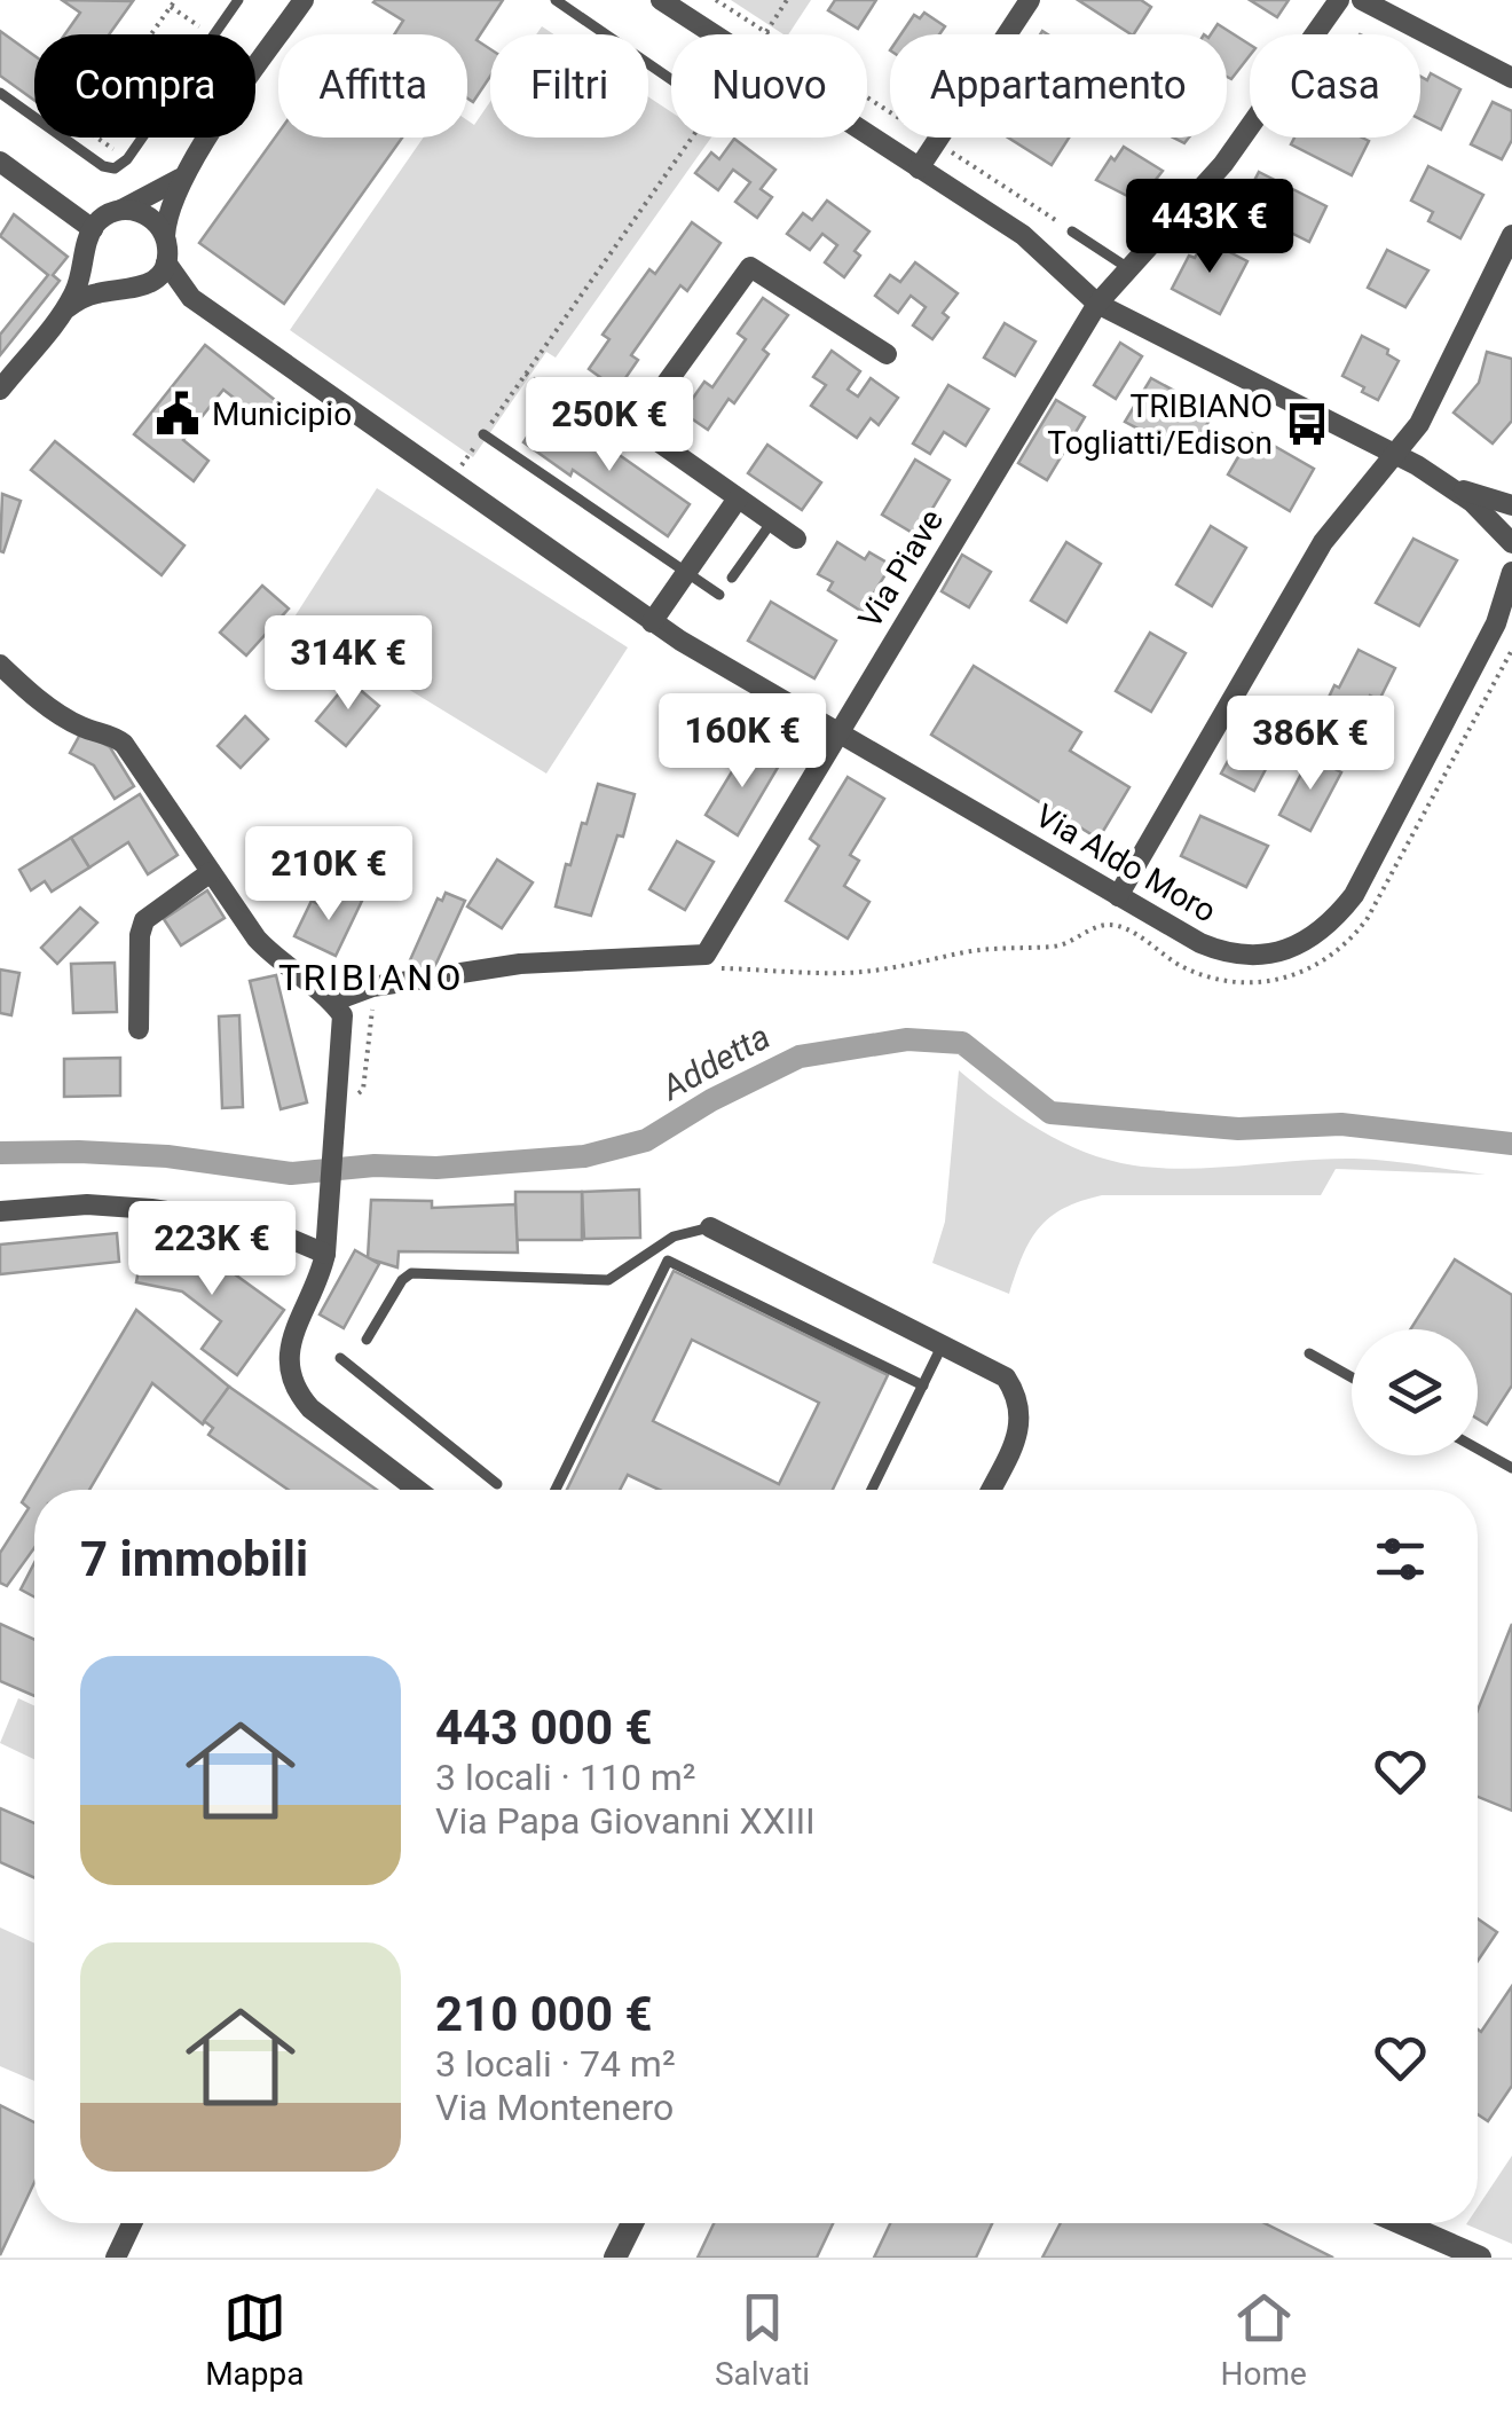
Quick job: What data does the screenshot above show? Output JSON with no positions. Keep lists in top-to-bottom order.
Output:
{
  "streets": {
    "street": ["Via Piave", "Via Aldo Moro"]
  },
  "crossings": [
    ["Via Piave", "Via Aldo Moro"]
  ],
  "districts": ["TRIBIANO"],
  "water": ["Addetta"],
  "places": {
    "public building": ["Municipio"],
    "bus stop": ["TRIBIANO Togliatti/Edison"]
  },
  "page": {
    "chip": [
      "Compra",
      "Affitta",
      "Filtri",
      "Nuovo",
      "Appartamento",
      "Casa"
    ],
    "price": [
      "443K €",
      "250K €",
      "314K €",
      "160K €",
      "386K €",
      "210K €",
      "223K €"
    ],
    "heading": "7 immobili",
    "list": [
      {
        "name": "443 000 €",
        "note": "3 locali · 110 m² · Via Papa Giovanni XXIII"
      },
      {
        "name": "210 000 €",
        "note": "3 locali · 74 m² · Via Montenero"
      }
    ],
    "tabs": ["Mappa", "Salvati", "Home"]
  }
}
